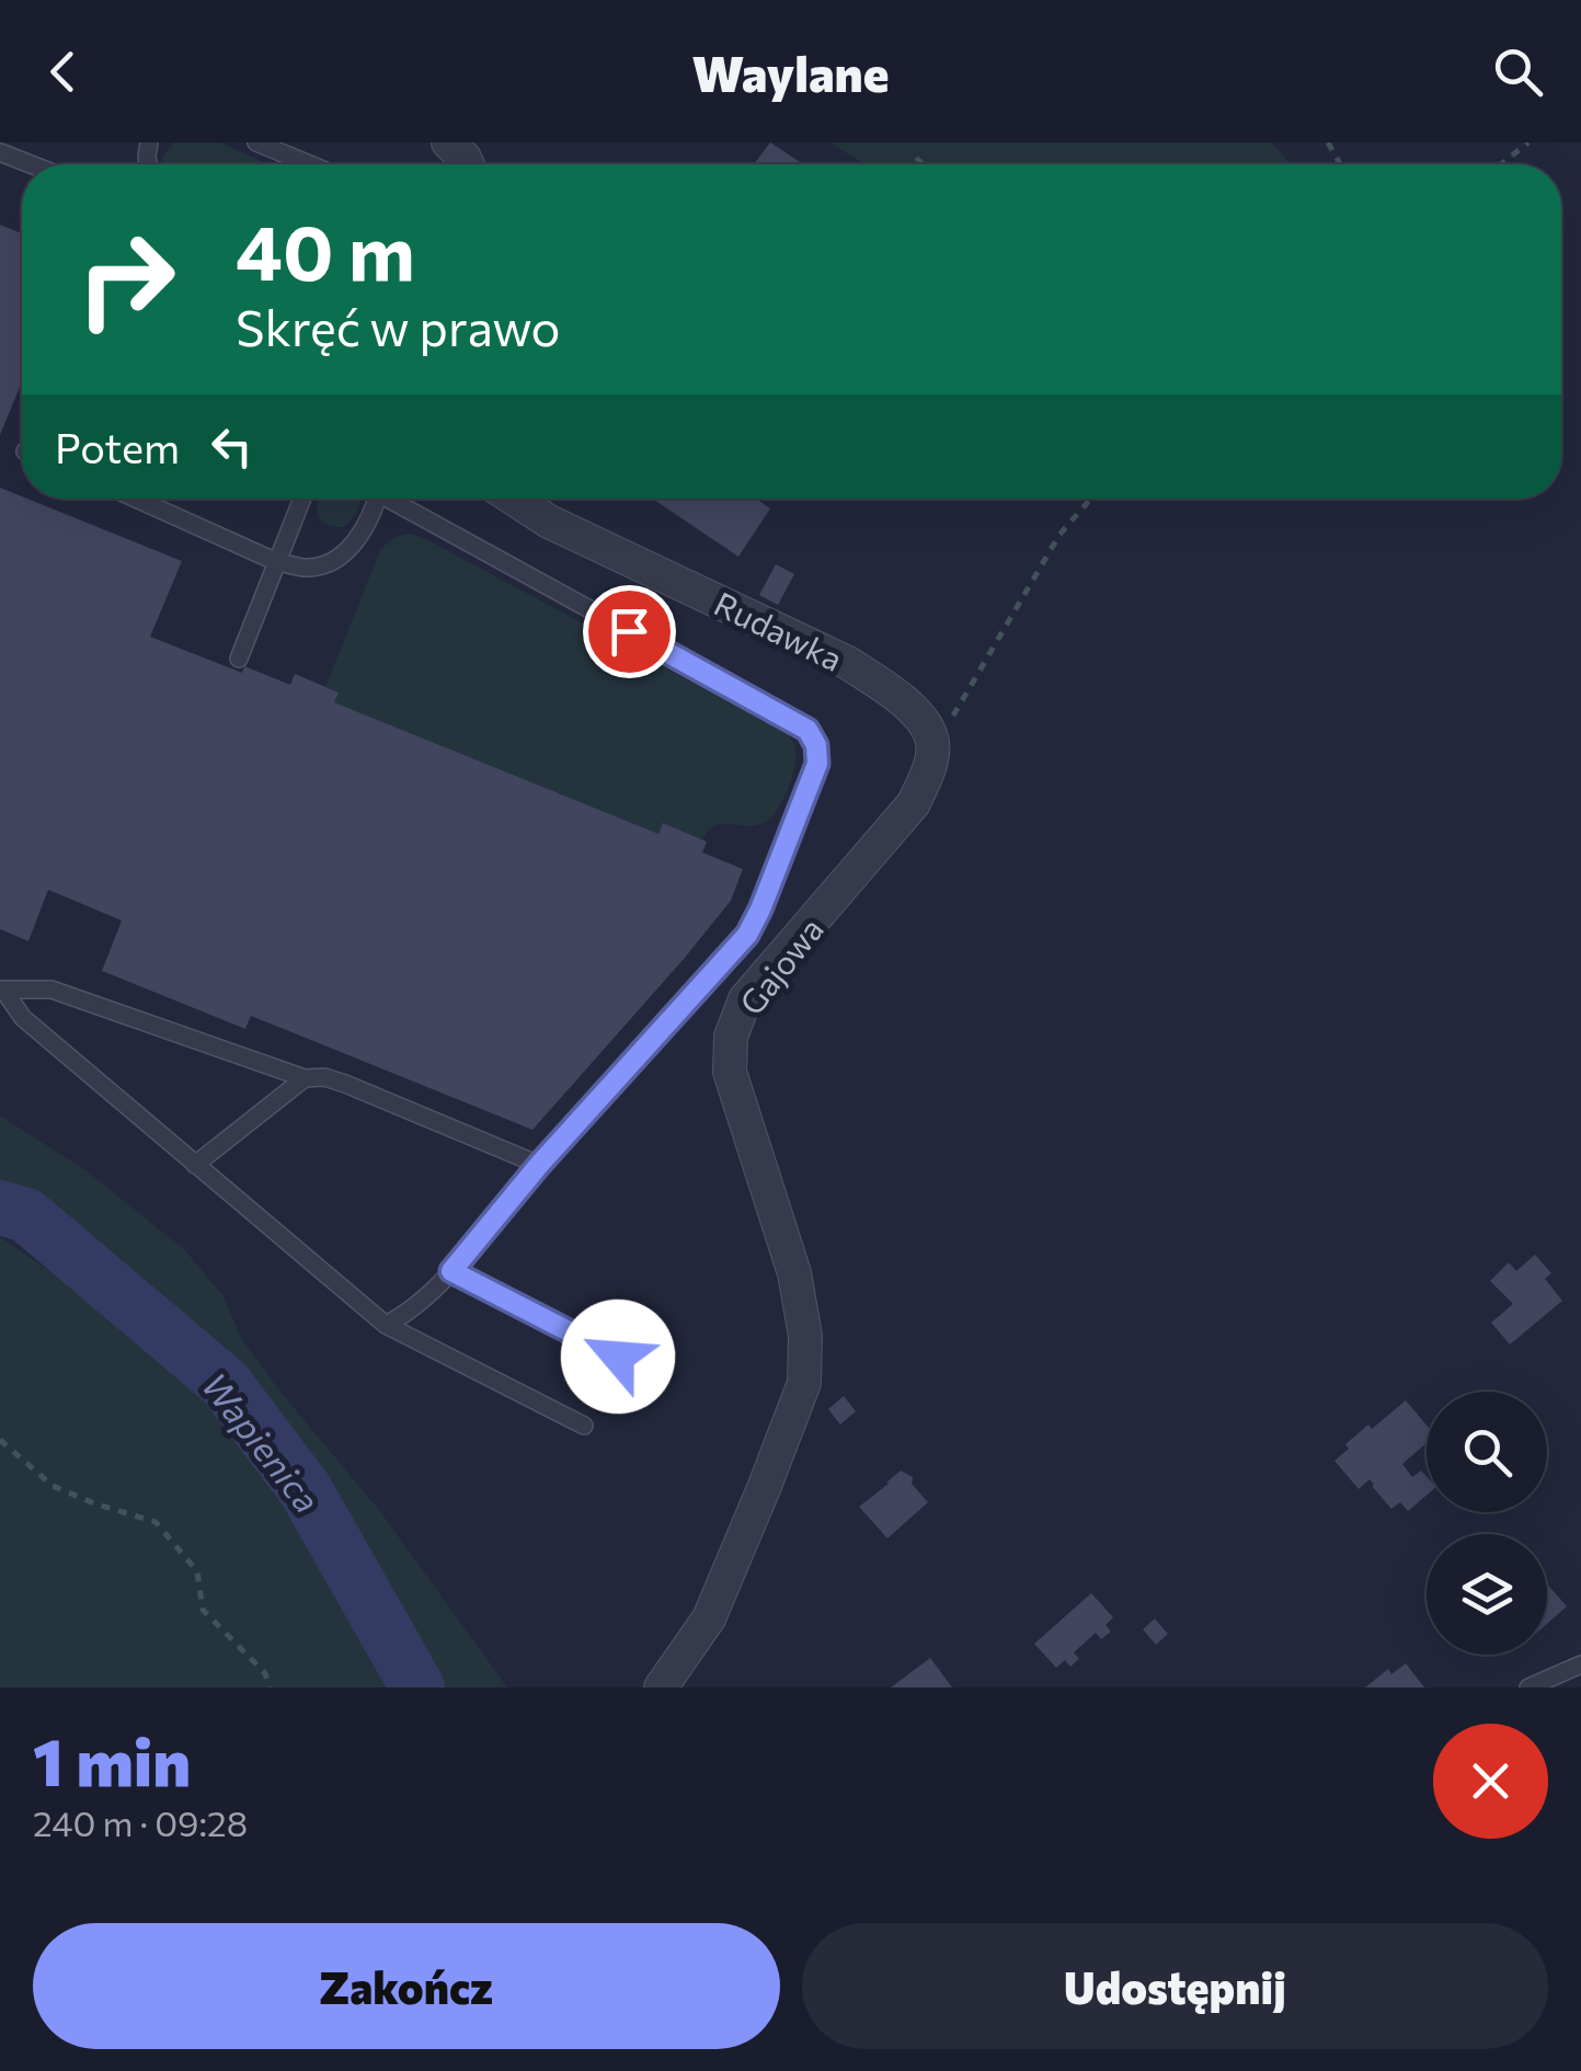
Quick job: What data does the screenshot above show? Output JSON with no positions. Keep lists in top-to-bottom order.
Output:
{
  "streets": {
    "street": ["Rudawka", "Gajowa"]
  },
  "crossings": [
    ["Rudawka", "Gajowa"]
  ],
  "water": ["Wapienica"],
  "page": {
    "header": "Waylane",
    "turn": ["40 m", "Skręć w prawo"],
    "then": "Potem",
    "heading": ["1 min", "240 m · 09:28"],
    "buttons": ["Zakończ", "Udostępnij"]
  }
}
